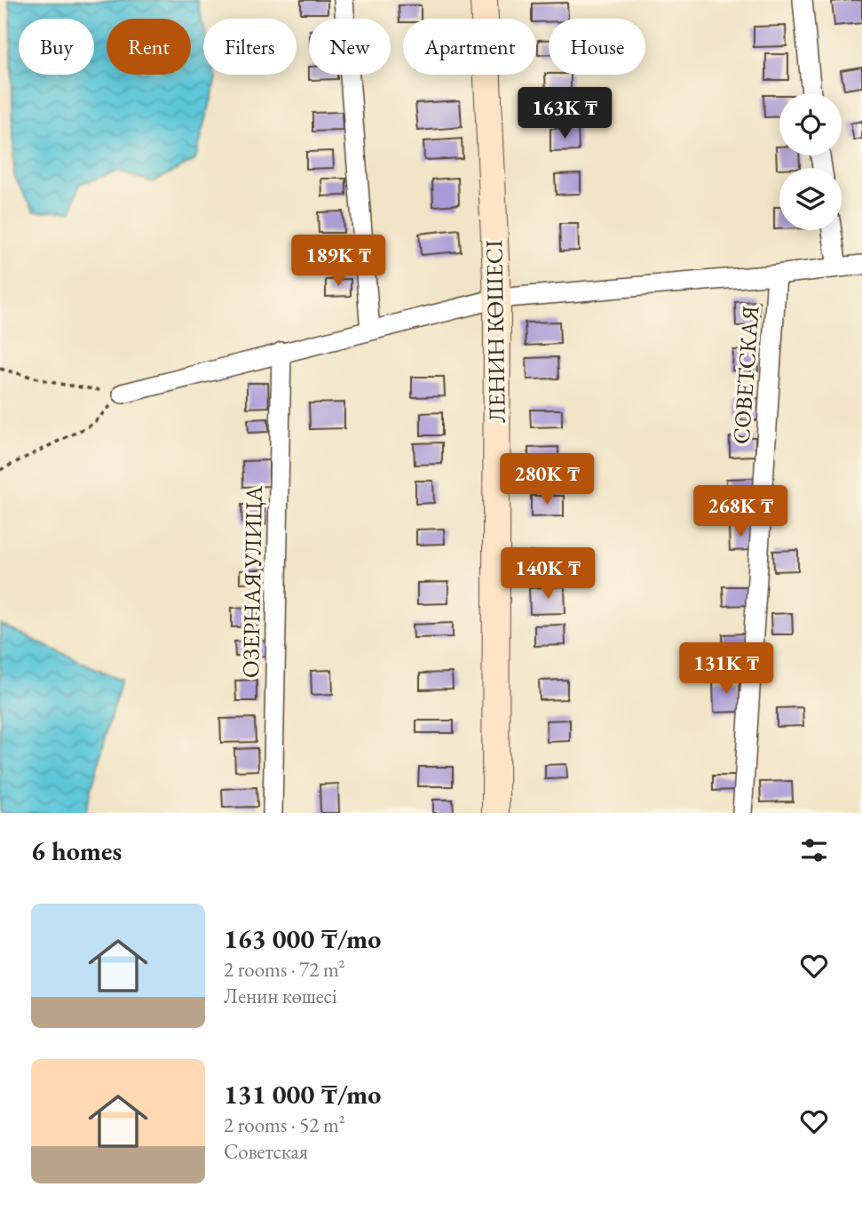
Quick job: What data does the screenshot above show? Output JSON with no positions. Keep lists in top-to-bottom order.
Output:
{
  "streets": {
    "street": ["ЛЕНИН КӨШЕСІ", "СОВЕТСКАЯ", "ОЗЕРНАЯ УЛИЦА"]
  },
  "page": {
    "chip": [
      "Buy",
      "Rent",
      "Filters",
      "New",
      "Apartment",
      "House"
    ],
    "price": [
      "163K ₸",
      "189K ₸",
      "280K ₸",
      "268K ₸",
      "140K ₸",
      "131K ₸"
    ],
    "heading": "6 homes",
    "list": [
      {
        "name": "163 000 ₸/mo",
        "note": "2 rooms · 72 m² · Ленин көшесі"
      },
      {
        "name": "131 000 ₸/mo",
        "note": "2 rooms · 52 m² · Советская"
      }
    ]
  }
}
